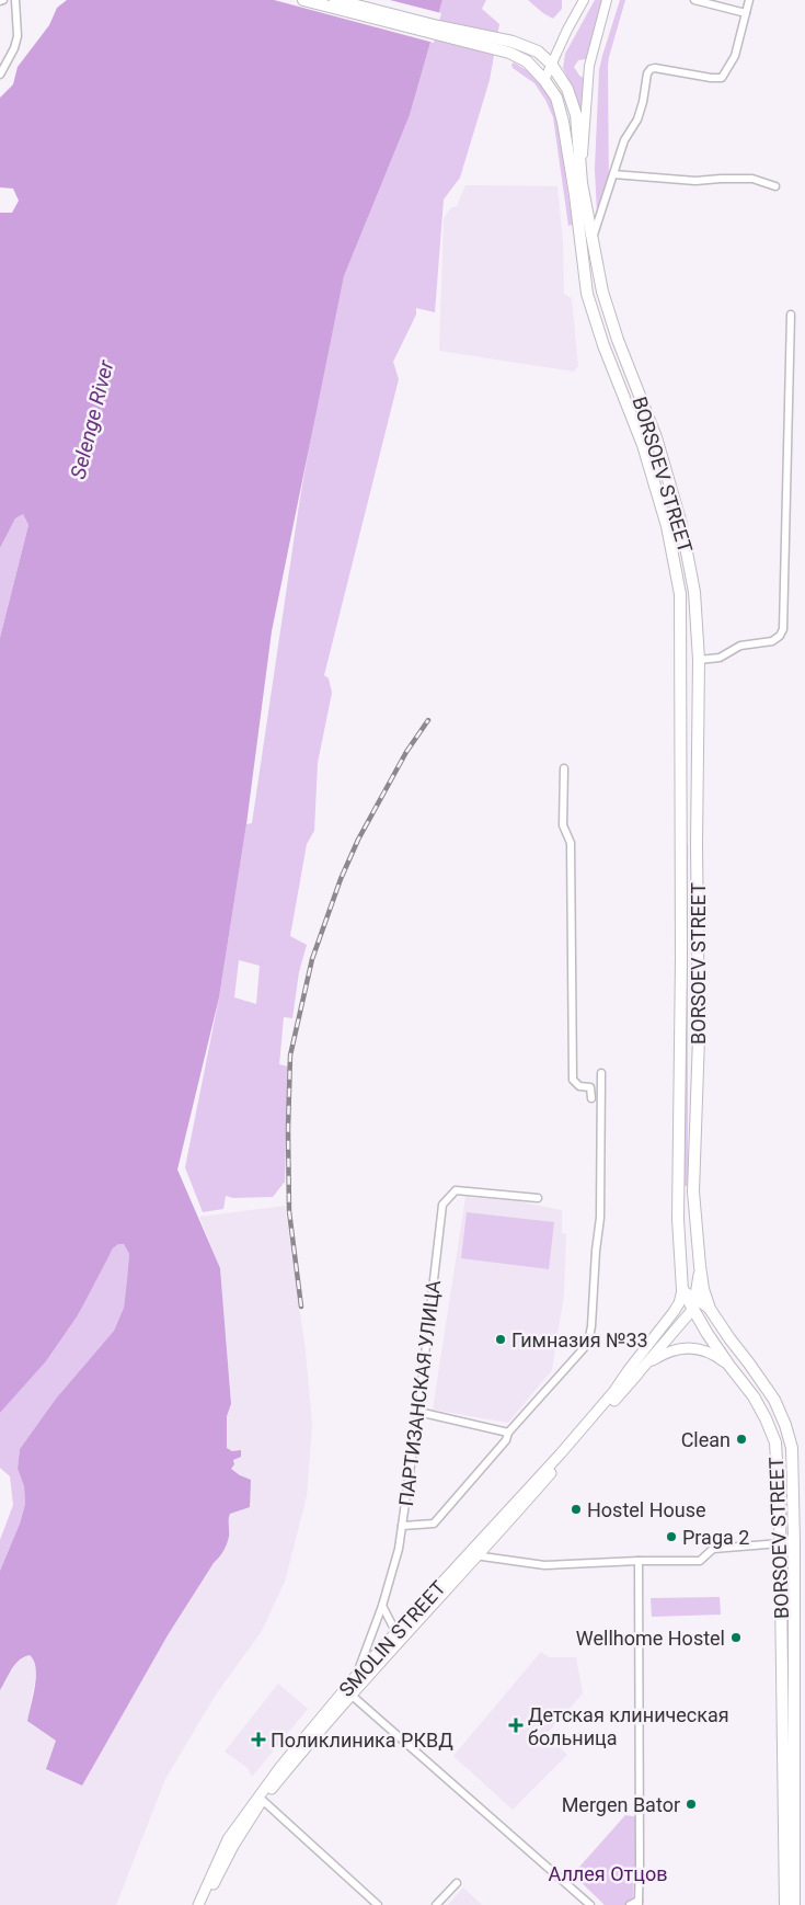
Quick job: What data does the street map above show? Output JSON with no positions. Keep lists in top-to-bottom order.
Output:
{
  "streets": {
    "main road": ["BORSOEV STREET", "SMOLIN STREET"],
    "street": ["ПАРТИЗАНСКАЯ УЛИЦА"]
  },
  "crossings": [
    ["BORSOEV STREET", "SMOLIN STREET"],
    ["ПАРТИЗАНСКАЯ УЛИЦА", "SMOLIN STREET"]
  ],
  "water": ["Selenge River"],
  "parks": ["Аллея Отцов"],
  "places": {
    "other": [
      "Гимназия №33",
      "Clean",
      "Hostel House",
      "Praga 2",
      "Wellhome Hostel",
      "Mergen Bator"
    ],
    "health": ["Детская клиническая больница", "Поликлиника РКВД"]
  }
}
